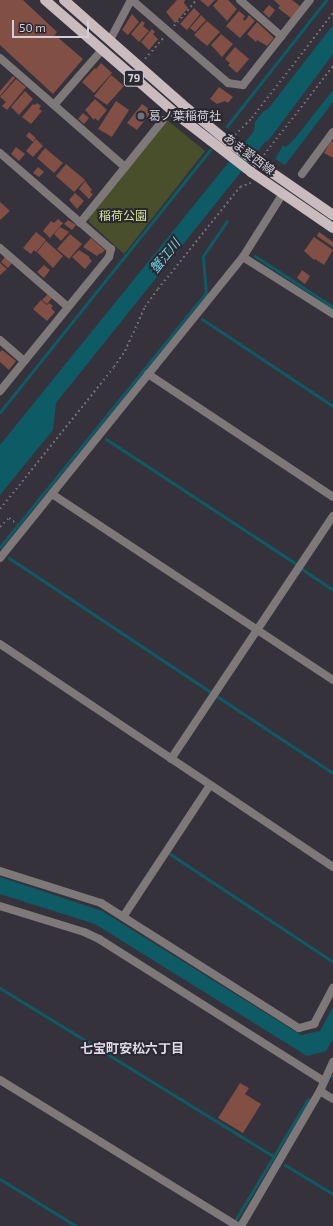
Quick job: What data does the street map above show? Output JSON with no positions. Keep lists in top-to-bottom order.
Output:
{
  "streets": {
    "main road": ["79", "あま愛西線"]
  },
  "districts": ["七宝町安松六丁目"],
  "water": ["蟹江川"],
  "parks": ["稲荷公園"],
  "places": ["葛ノ葉稲荷社"],
  "scale_bar": "50 m"
}
